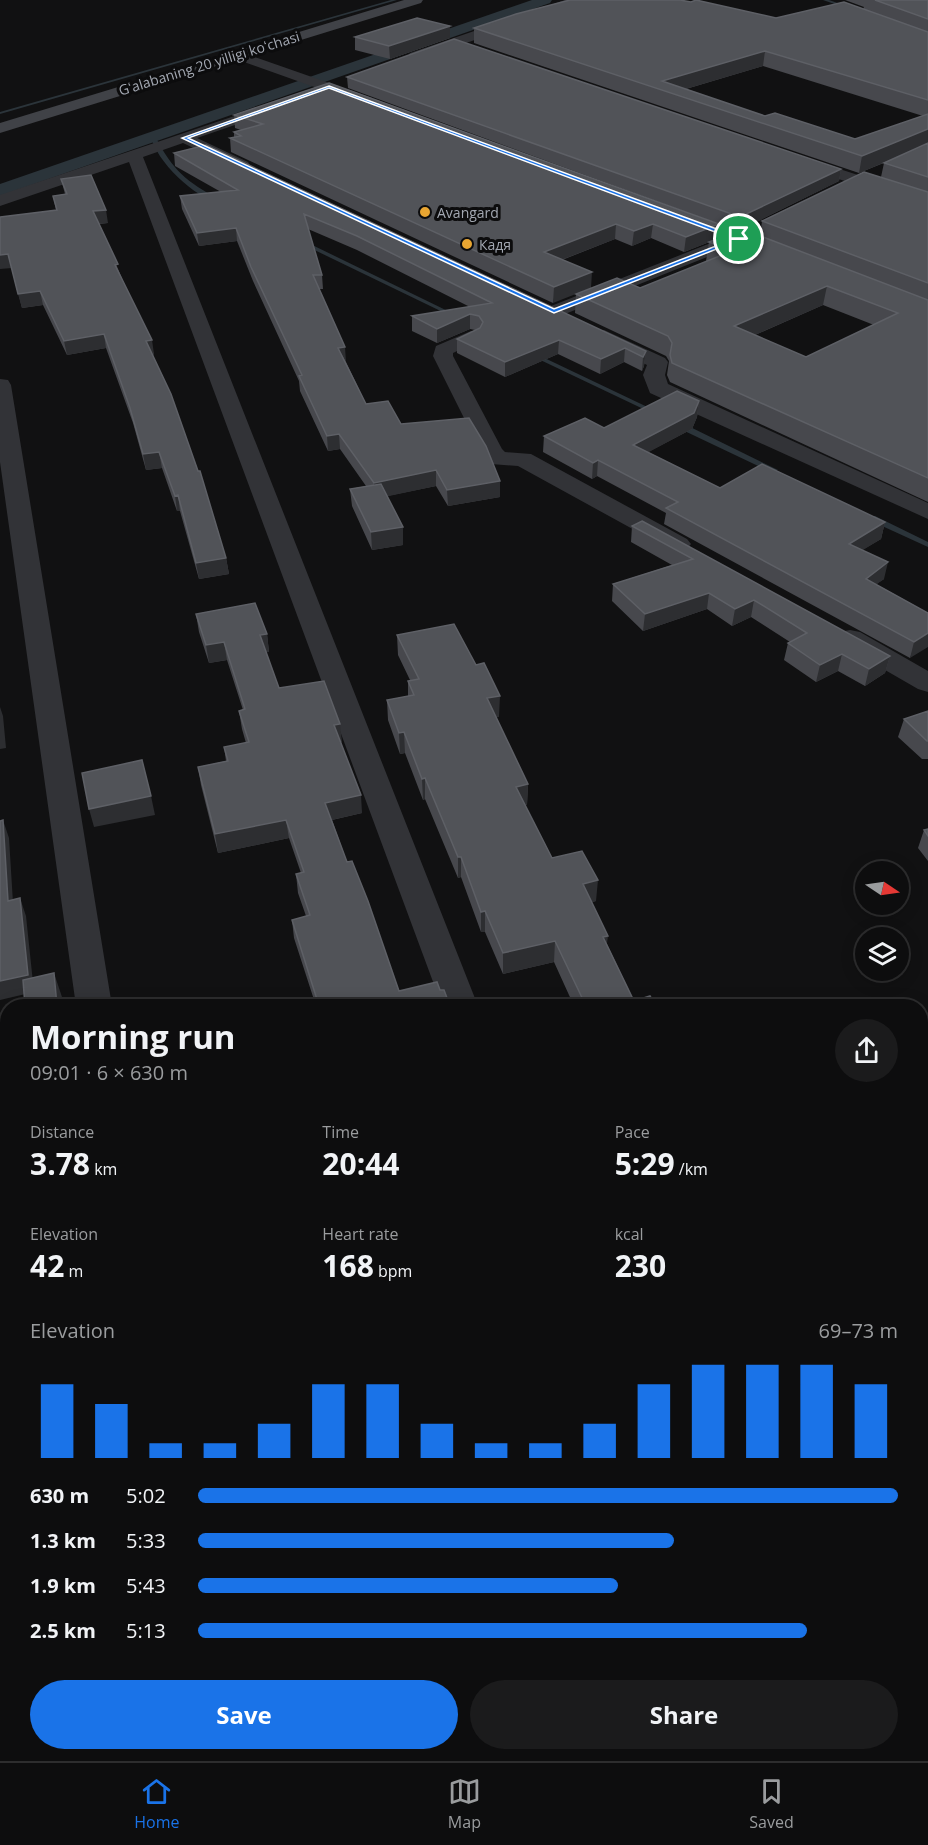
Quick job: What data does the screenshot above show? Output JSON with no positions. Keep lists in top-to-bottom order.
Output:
{
  "streets": {
    "main road": ["Gʻalabaning 20 yilligi koʻchasi"]
  },
  "places": ["Avangard", "Кадя"],
  "north": "right",
  "page": {
    "heading": ["Morning run", "09:01 · 6 × 630 m"],
    "stats": [
      ["Distance", "3.78 km"],
      ["Time", "20:44"],
      ["Pace", "5:29 /km"],
      ["Elevation", "42 m"],
      ["Heart rate", "168 bpm"],
      ["kcal", "230"]
    ],
    "chart": ["Elevation", "69–73 m"],
    "list": [
      {
        "name": "630 m",
        "note": "5:02"
      },
      {
        "name": "1.3 km",
        "note": "5:33"
      },
      {
        "name": "1.9 km",
        "note": "5:43"
      },
      {
        "name": "2.5 km",
        "note": "5:13"
      }
    ],
    "buttons": ["Save", "Share"],
    "tabs": ["Home", "Map", "Saved"]
  }
}
